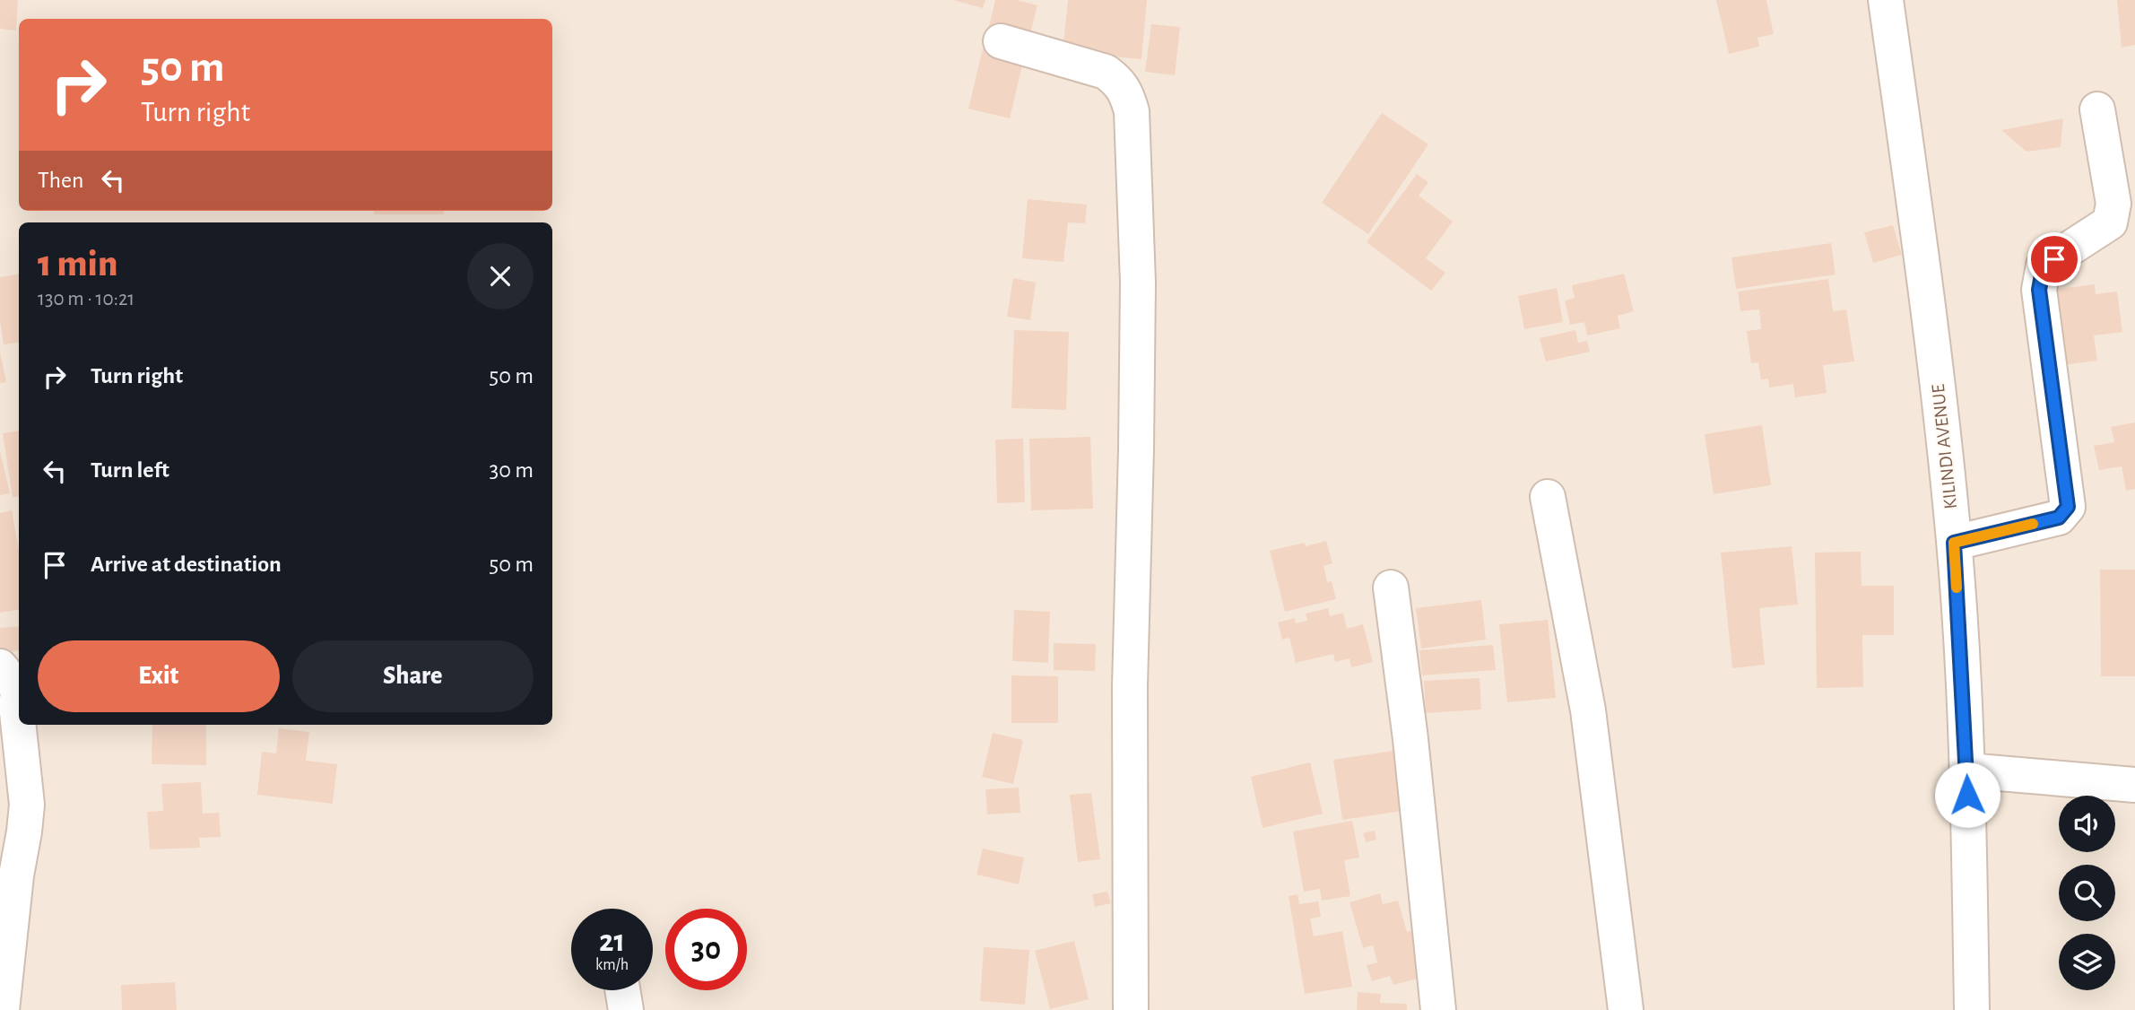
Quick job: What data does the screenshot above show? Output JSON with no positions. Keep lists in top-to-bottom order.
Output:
{
  "streets": {
    "street": ["KILINDI AVENUE"]
  },
  "page": {
    "turn": ["50 m", "Turn right"],
    "then": "Then",
    "heading": ["1 min", "130 m · 10:21"],
    "list": [
      {
        "name": "Turn right",
        "value": "50 m"
      },
      {
        "name": "Turn left",
        "value": "30 m"
      },
      {
        "name": "Arrive at destination",
        "value": "50 m"
      }
    ],
    "buttons": ["Exit", "Share"],
    "speed": "21 km/h",
    "limit": "30"
  }
}
